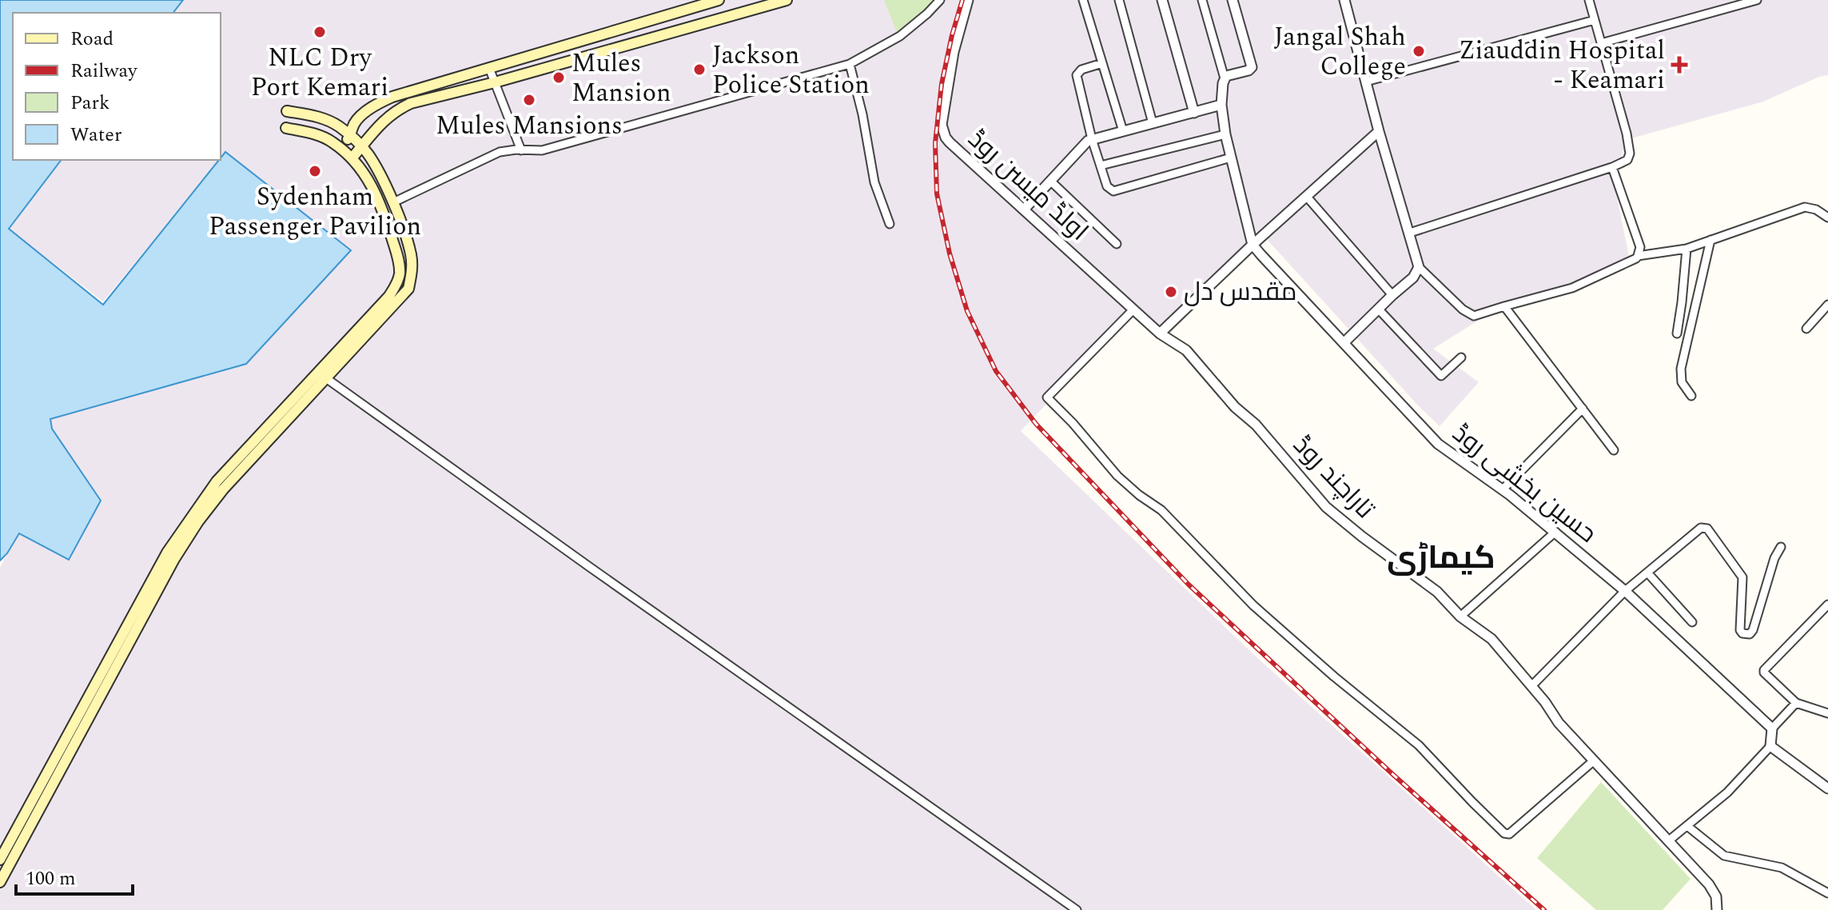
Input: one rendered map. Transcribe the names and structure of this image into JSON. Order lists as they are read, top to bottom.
{
  "streets": {
    "street": ["اولڈ میسن روڈ", "تاراچند روڈ", "حسین بخشی روڈ"]
  },
  "crossings": [
    ["اولڈ میسن روڈ", "تاراچند روڈ"]
  ],
  "districts": ["کیماڑی"],
  "places": {
    "other": [
      "NLC Dry Port Kemari",
      "Jangal Shah College",
      "Jackson Police Station",
      "Mules Mansion",
      "Mules Mansions",
      "Sydenham Passenger Pavilion",
      "مقدس دل"
    ],
    "health": ["Ziauddin Hospital - Keamari"]
  },
  "legend": [
    "Road",
    "Railway",
    "Park",
    "Water"
  ],
  "scale_bar": "100 m"
}
